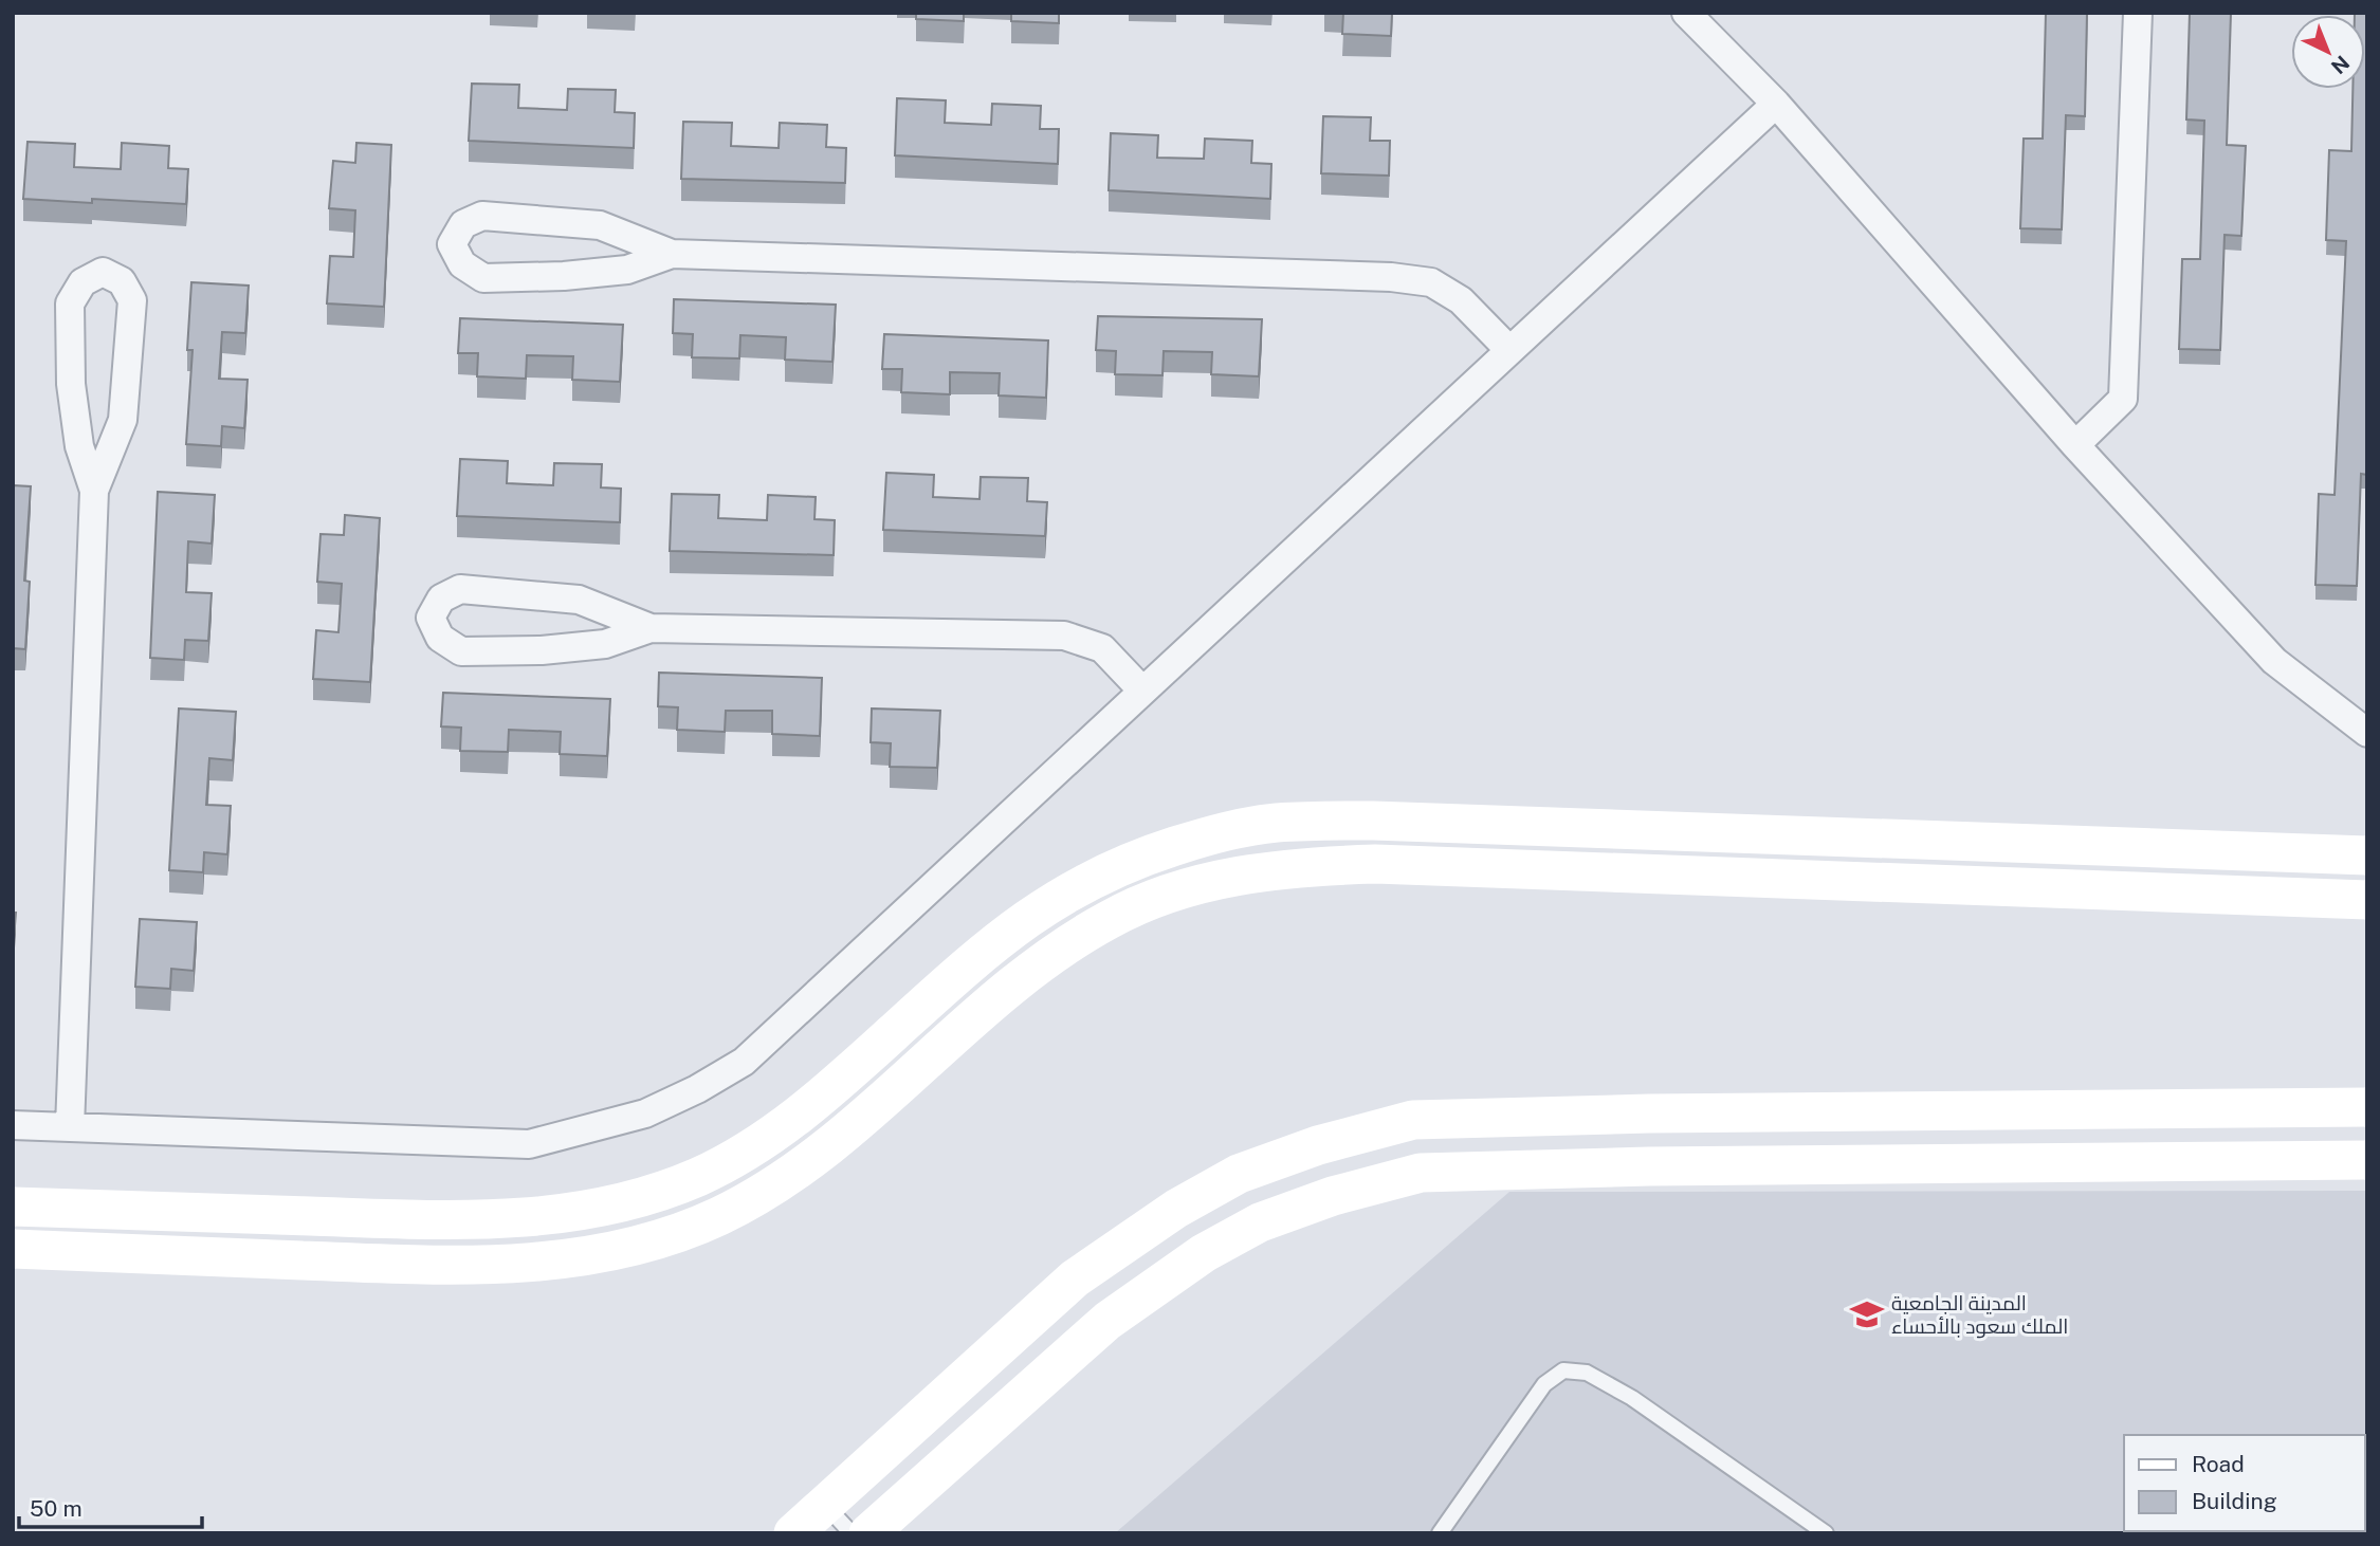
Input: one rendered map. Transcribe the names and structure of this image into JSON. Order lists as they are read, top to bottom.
{
  "places": {
    "school or university": ["المدينة الجامعية الملك سعود بالأحساء"]
  },
  "legend": ["Road", "Building"],
  "scale_bar": "50 m",
  "north": "bottom right"
}
